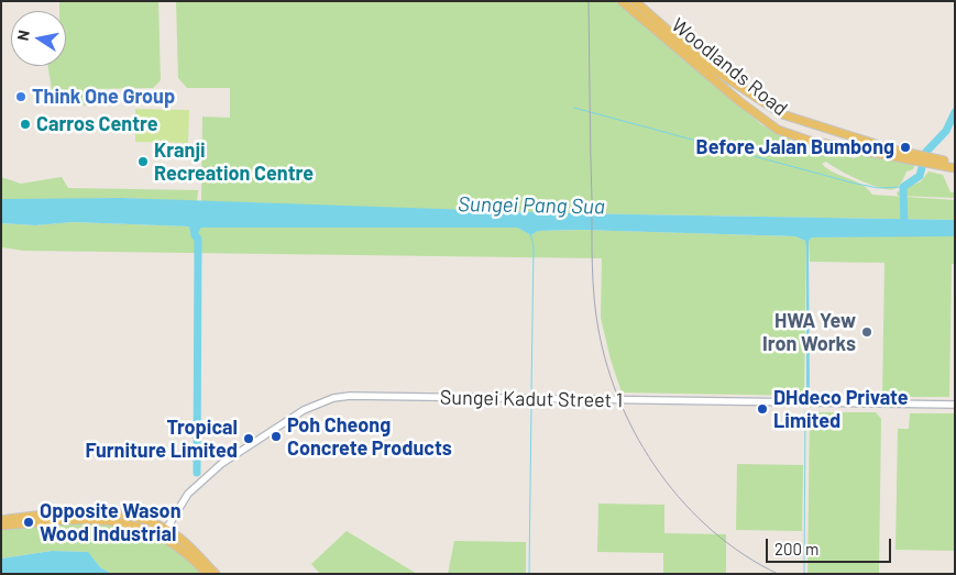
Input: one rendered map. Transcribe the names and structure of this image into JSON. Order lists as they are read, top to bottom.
{
  "streets": {
    "main road": ["Woodlands Road"],
    "street": ["Sungei Kadut Street 1"]
  },
  "water": ["Sungei Pang Sua"],
  "places": [
    "Think One Group",
    "Carros Centre",
    "Before Jalan Bumbong",
    "Kranji Recreation Centre",
    "HWA Yew Iron Works",
    "DHdeco Private Limited",
    "Poh Cheong Concrete Products",
    "Tropical Furniture Limited",
    "Opposite Wason Wood Industrial"
  ],
  "scale_bar": "200 m",
  "north": "left"
}
